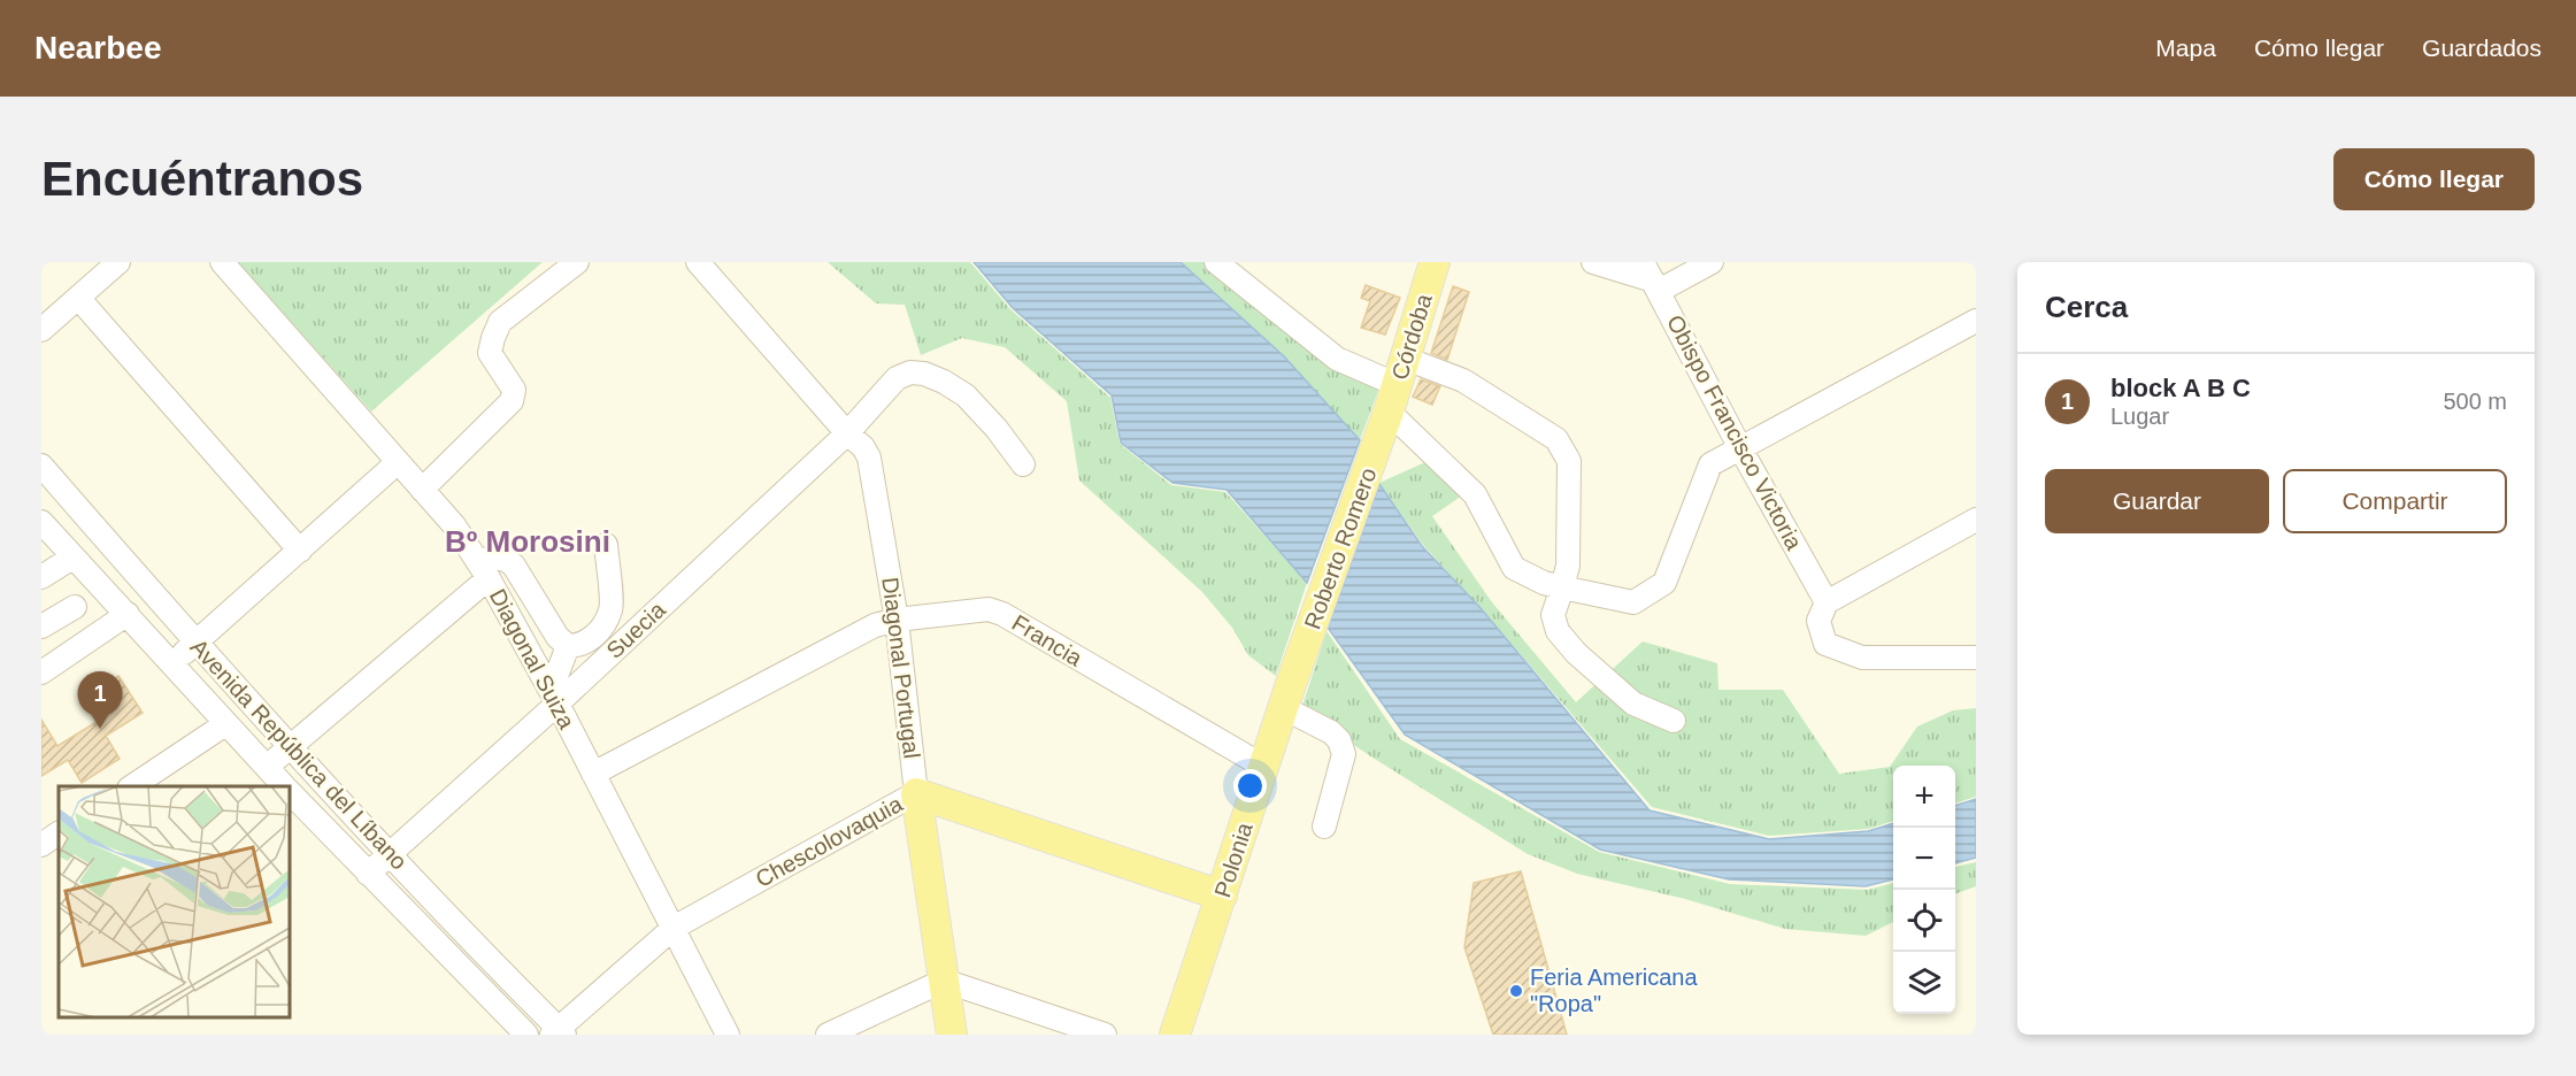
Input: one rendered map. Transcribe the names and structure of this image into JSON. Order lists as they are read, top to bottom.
{
  "streets": {
    "main road": [
      "Córdoba",
      "Roberto Romero",
      "Diagonal Portugal",
      "Chescolovaquia",
      "Polonia"
    ],
    "street": [
      "Obispo Francisco Victoria",
      "Suecia",
      "Francia",
      "Diagonal Suiza",
      "Avenida República del Líbano"
    ]
  },
  "crossings": [
    ["Córdoba", "Roberto Romero"],
    ["Roberto Romero", "Polonia"],
    ["Suecia", "Diagonal Suiza"],
    ["Suecia", "Diagonal Portugal"],
    ["Suecia", "Avenida República del Líbano"],
    ["Francia", "Diagonal Suiza"],
    ["Francia", "Diagonal Portugal"],
    ["Francia", "Polonia"],
    ["Diagonal Suiza", "Chescolovaquia"],
    ["Diagonal Portugal", "Chescolovaquia"],
    ["Avenida República del Líbano", "Chescolovaquia"],
    ["Chescolovaquia", "Polonia"]
  ],
  "districts": ["Bº Morosini"],
  "places": ["Feria Americana \"Ropa\""],
  "page": {
    "header": "Nearbee",
    "nav": ["Mapa", "Cómo llegar", "Guardados"],
    "buttons": [
      "Cómo llegar",
      ["Guardar", "Compartir"]
    ],
    "title": "Encuéntranos",
    "heading": "Cerca",
    "list": [
      {
        "mark": "1",
        "name": "block A B C",
        "note": "Lugar",
        "value": "500 m"
      }
    ],
    "pins": "1",
    "map_buttons": ["+", "−"]
  }
}
